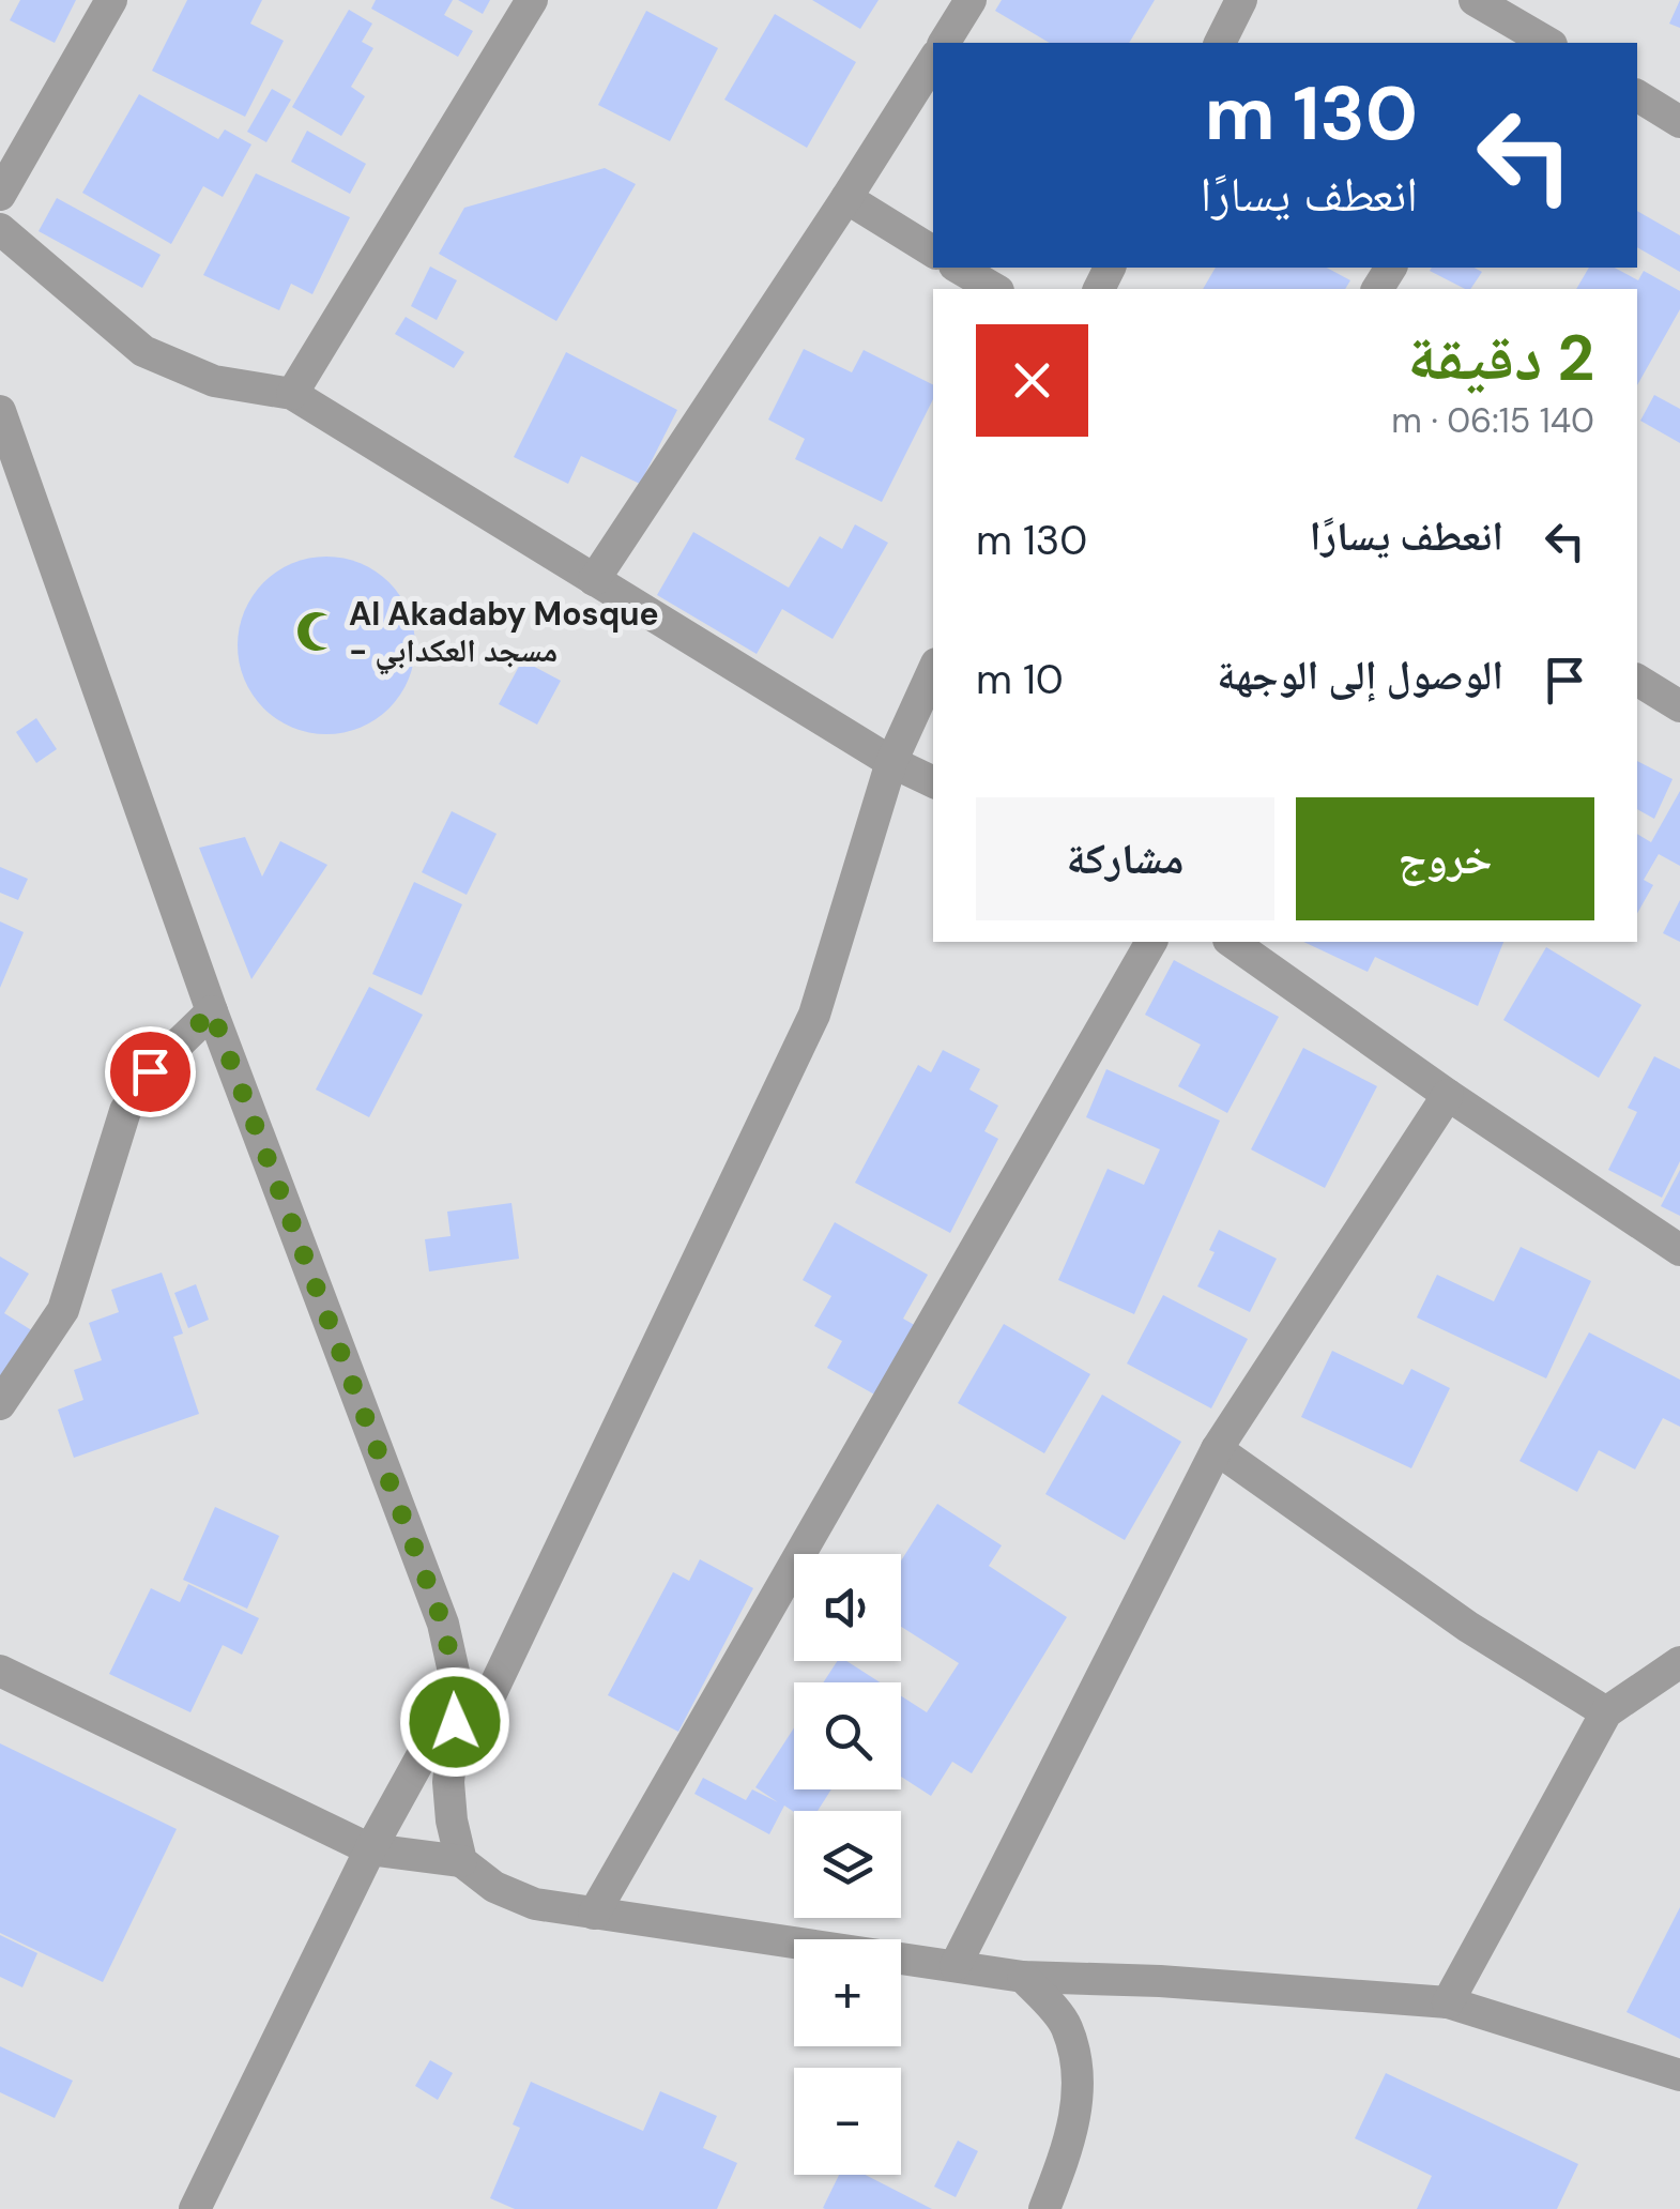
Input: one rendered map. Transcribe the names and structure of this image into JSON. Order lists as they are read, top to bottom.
{
  "places": {
    "mosque": ["Al Akadaby Mosque - مسجد العكدابي"]
  },
  "page": {
    "turn": ["130 m", "انعطف يسارًا"],
    "heading": ["2 دقيقة", "140 m · 06:15"],
    "list": [
      {
        "name": "انعطف يسارًا",
        "value": "130 m"
      },
      {
        "name": "الوصول إلى الوجهة",
        "value": "10 m"
      }
    ],
    "buttons": ["خروج", "مشاركة"],
    "map_buttons": ["+", "−"]
  }
}
